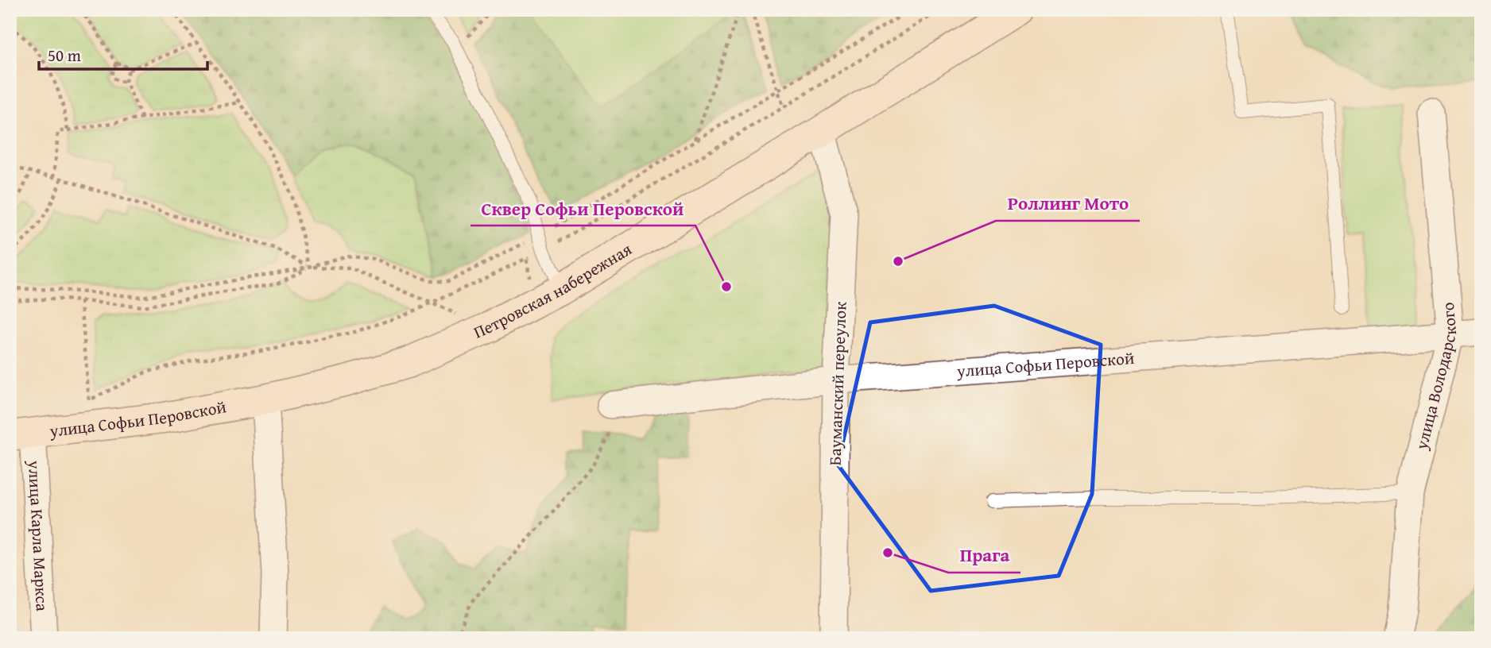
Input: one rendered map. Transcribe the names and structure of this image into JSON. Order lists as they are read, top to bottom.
{
  "streets": {
    "main road": ["Петровская набережная", "улица Софьи Перовской"],
    "street": ["улица Володарского", "Бауманский переулок", "улица Карла Маркса"]
  },
  "crossings": [
    ["Петровская набережная", "улица Софьи Перовской"],
    ["Петровская набережная", "Бауманский переулок"],
    ["улица Софьи Перовской", "улица Володарского"],
    ["улица Софьи Перовской", "Бауманский переулок"],
    ["улица Софьи Перовской", "улица Карла Маркса"]
  ],
  "places": ["Роллинг Мото", "Сквер Софьи Перовской", "Прага"],
  "scale_bar": "50 m"
}
